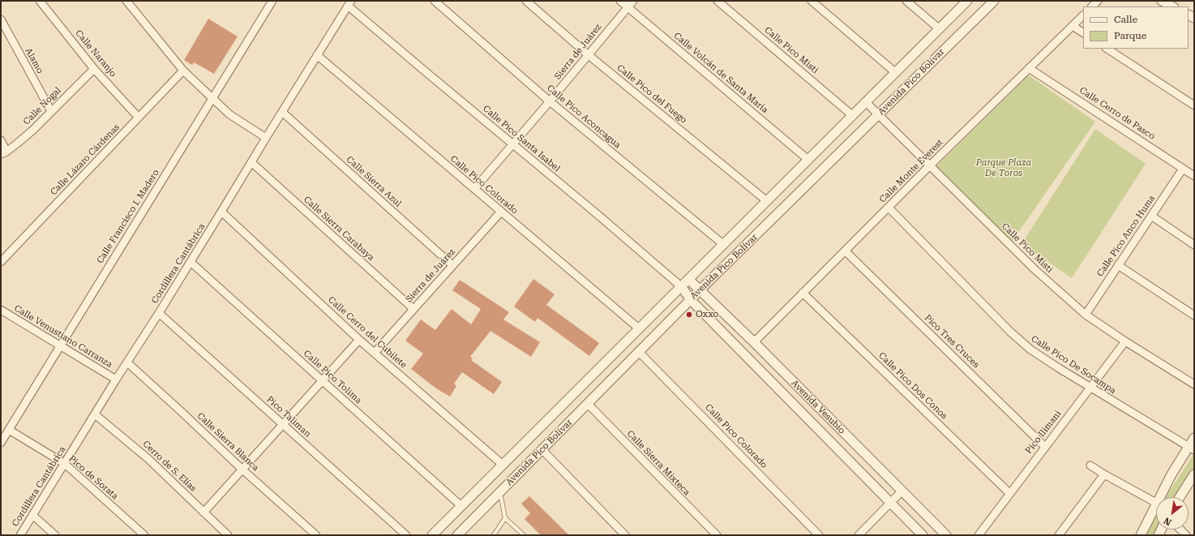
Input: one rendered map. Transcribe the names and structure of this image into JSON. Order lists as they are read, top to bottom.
{
  "streets": {
    "street": [
      "Calle Pico Misti",
      "Sierra de Juárez",
      "Calle Naranjo",
      "Alamo",
      "Calle Volcán de Santa María",
      "Avenida Pico Bolívar",
      "Calle Pico del Fuego",
      "Calle Nogal",
      "Calle Cerro de Pasco",
      "Calle Pico Aconcagua",
      "Calle Pico Santa Isabel",
      "Calle Lázaro Cárdenas",
      "Calle Monte Everest",
      "Calle Sierra Azul",
      "Calle Pico Colorado",
      "Calle Francisco I. Madero",
      "Calle Sierra Carabaya",
      "Calle Pico Anco Huma",
      "Cordillera Cantábrica",
      "Calle Cerro del Cubilete",
      "Calle Venustiano Carranza",
      "Pico Tres Cruces",
      "Calle Pico De Socampa",
      "Calle Pico Tolima",
      "Calle Pico Dos Conos",
      "Avenida Vesubio",
      "Pico Taliman",
      "Pico Ilimani",
      "Calle Sierra Blanca",
      "Calle Sierra Mixteca",
      "Cerro de S. Elías",
      "Pico de Sorata"
    ]
  },
  "crossings": [
    ["Calle Pico Misti", "Avenida Pico Bolívar"],
    ["Calle Pico Misti", "Calle Monte Everest"],
    ["Calle Pico Misti", "Calle Pico Anco Huma"],
    ["Calle Pico Misti", "Pico Ilimani"],
    ["Sierra de Juárez", "Calle Volcán de Santa María"],
    ["Sierra de Juárez", "Calle Pico del Fuego"],
    ["Sierra de Juárez", "Calle Pico Aconcagua"],
    ["Sierra de Juárez", "Calle Pico Santa Isabel"],
    ["Sierra de Juárez", "Calle Sierra Azul"],
    ["Sierra de Juárez", "Calle Pico Colorado"],
    ["Sierra de Juárez", "Calle Sierra Carabaya"],
    ["Sierra de Juárez", "Calle Cerro del Cubilete"],
    ["Calle Naranjo", "Calle Nogal"],
    ["Calle Naranjo", "Calle Lázaro Cárdenas"],
    ["Alamo", "Calle Nogal"],
    ["Calle Volcán de Santa María", "Avenida Pico Bolívar"],
    ["Avenida Pico Bolívar", "Calle Pico del Fuego"],
    ["Avenida Pico Bolívar", "Calle Pico Aconcagua"],
    ["Avenida Pico Bolívar", "Calle Pico Santa Isabel"],
    ["Avenida Pico Bolívar", "Calle Pico Colorado"],
    ["Avenida Pico Bolívar", "Calle Cerro del Cubilete"],
    ["Avenida Pico Bolívar", "Calle Pico Tolima"],
    ["Avenida Pico Bolívar", "Avenida Vesubio"],
    ["Avenida Pico Bolívar", "Calle Sierra Mixteca"],
    ["Calle Cerro de Pasco", "Calle Monte Everest"],
    ["Calle Cerro de Pasco", "Calle Pico Anco Huma"],
    ["Calle Pico Santa Isabel", "Cordillera Cantábrica"],
    ["Calle Pico Santa Isabel", "Avenida Vesubio"],
    ["Calle Monte Everest", "Pico Tres Cruces"],
    ["Calle Monte Everest", "Calle Pico De Socampa"],
    ["Calle Monte Everest", "Calle Pico Dos Conos"],
    ["Calle Monte Everest", "Avenida Vesubio"],
    ["Calle Sierra Azul", "Cordillera Cantábrica"],
    ["Calle Pico Colorado", "Cordillera Cantábrica"],
    ["Calle Francisco I. Madero", "Calle Venustiano Carranza"],
    ["Calle Francisco I. Madero", "Pico de Sorata"],
    ["Calle Sierra Carabaya", "Cordillera Cantábrica"],
    ["Cordillera Cantábrica", "Calle Cerro del Cubilete"],
    ["Cordillera Cantábrica", "Calle Venustiano Carranza"],
    ["Cordillera Cantábrica", "Calle Pico Tolima"],
    ["Cordillera Cantábrica", "Pico Taliman"],
    ["Cordillera Cantábrica", "Calle Sierra Blanca"],
    ["Cordillera Cantábrica", "Cerro de S. Elías"],
    ["Cordillera Cantábrica", "Pico de Sorata"],
    ["Pico Tres Cruces", "Pico Ilimani"],
    ["Calle Pico De Socampa", "Pico Ilimani"],
    ["Calle Pico Dos Conos", "Pico Ilimani"]
  ],
  "parks": ["Parque Plaza De Toros"],
  "places": ["Oxxo"],
  "legend": ["Calle", "Parque"],
  "north": "bottom left"
}
